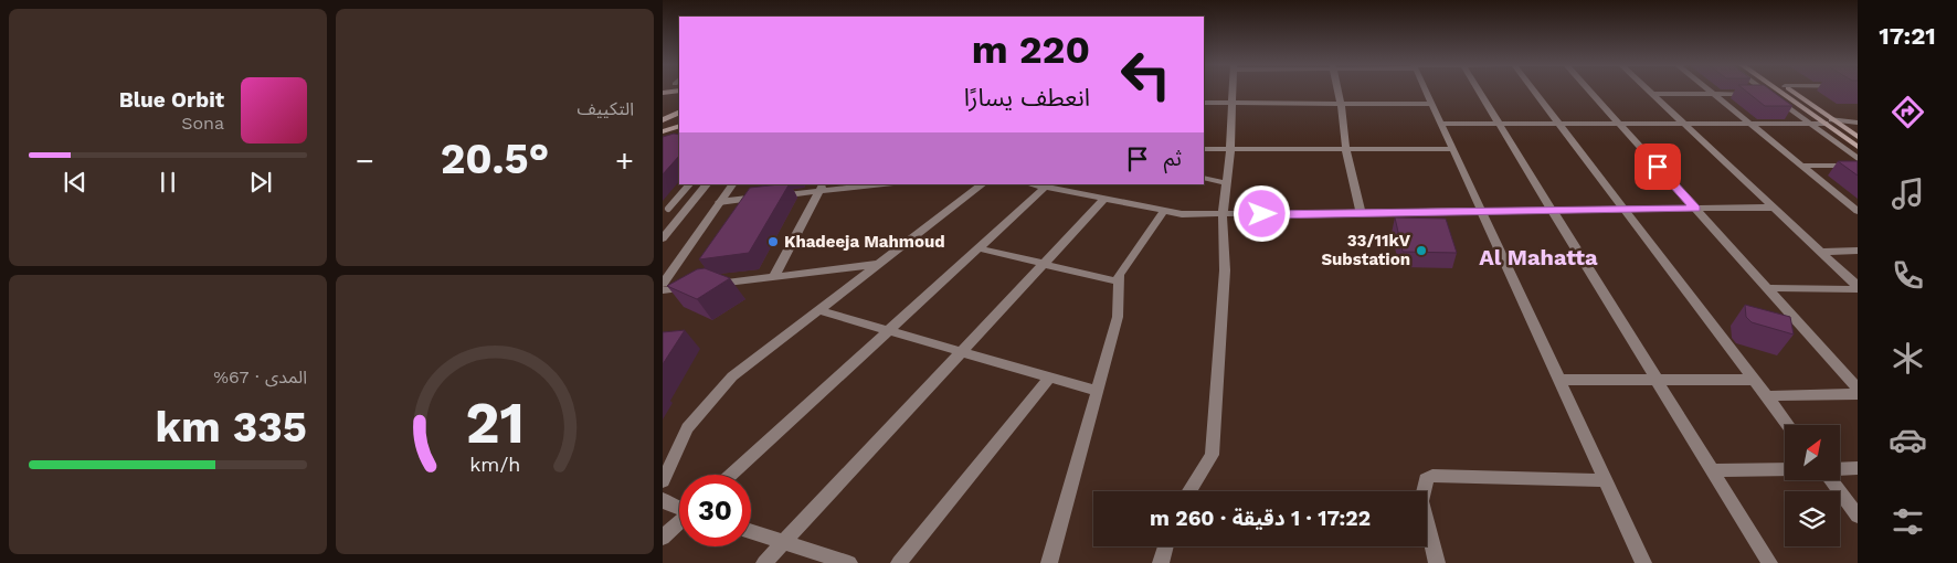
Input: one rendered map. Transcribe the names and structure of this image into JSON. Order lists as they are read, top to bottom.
{
  "districts": ["Al Mahatta"],
  "places": ["Khadeeja Mahmoud", "33/11kV Substation"],
  "north": "top right",
  "page": {
    "tabs": "17:21",
    "tile": [
      "التكييف",
      ["المدى · 67%", "335 km"]
    ],
    "turn": ["220 m", "انعطف يسارًا"],
    "song": ["Blue Orbit", "Sona"],
    "then": "ثم",
    "heat": ["−", "20.5°", "+"],
    "limit": "30",
    "trip": "17:22 · 1 دقيقة · 260 m",
    "gauge": ["21", "km/h"]
  }
}
